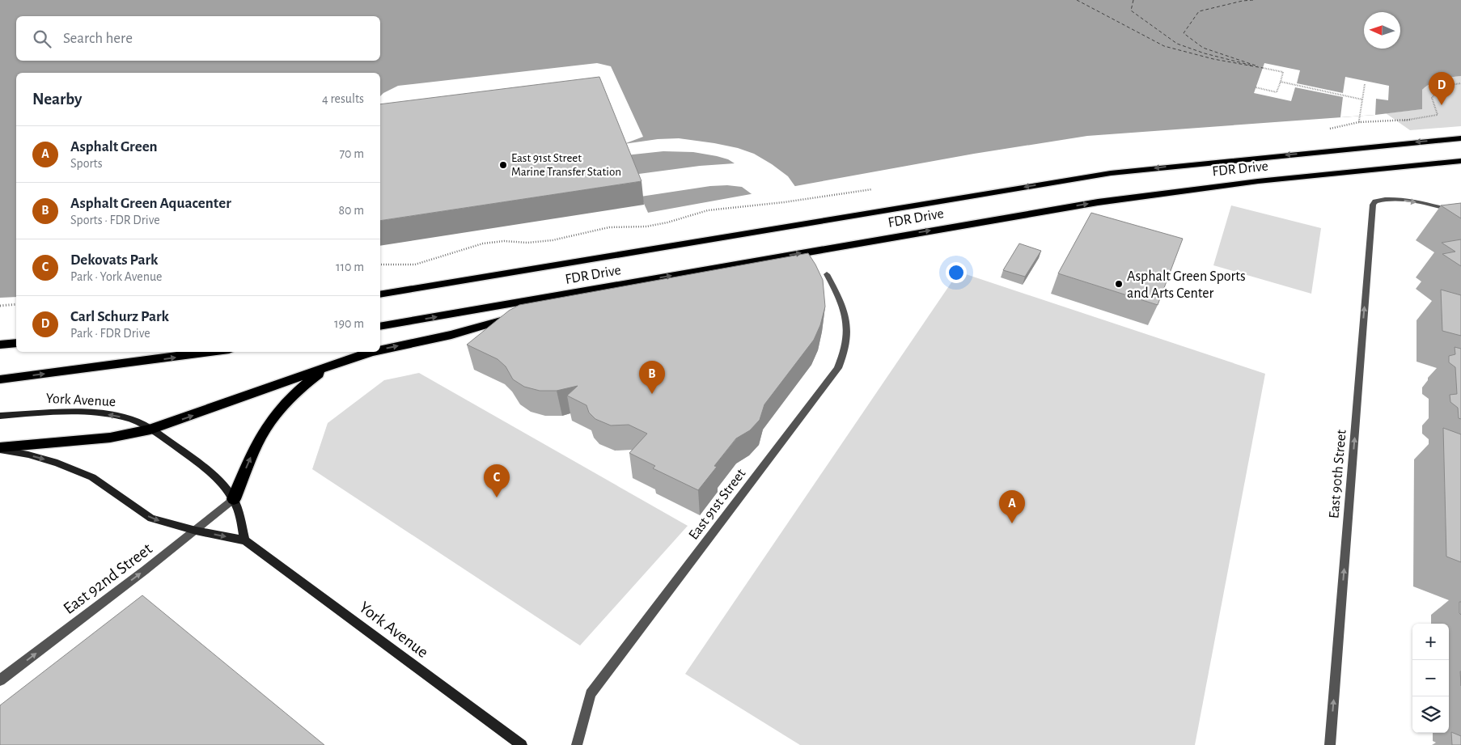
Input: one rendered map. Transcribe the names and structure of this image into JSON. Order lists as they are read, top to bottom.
{
  "streets": {
    "highway": ["FDR Drive"],
    "main road": ["York Avenue"],
    "street": ["East 90th Street", "East 91st Street", "East 92nd Street"]
  },
  "crossings": [
    ["York Avenue", "East 92nd Street"]
  ],
  "one_way": ["East 90th Street", "East 92nd Street"],
  "places": ["East 91st Street Marine Transfer Station", "Asphalt Green Sports and Arts Center"],
  "north": "left",
  "page": {
    "search": "Search here",
    "pins": [
      "D",
      "B",
      "C",
      "A"
    ],
    "heading": ["Nearby", "4 results"],
    "list": [
      {
        "mark": "A",
        "name": "Asphalt Green",
        "note": "Sports",
        "value": "70 m"
      },
      {
        "mark": "B",
        "name": "Asphalt Green Aquacenter",
        "note": "Sports · FDR Drive",
        "value": "80 m"
      },
      {
        "mark": "C",
        "name": "Dekovats Park",
        "note": "Park · York Avenue",
        "value": "110 m"
      },
      {
        "mark": "D",
        "name": "Carl Schurz Park",
        "note": "Park · FDR Drive",
        "value": "190 m"
      }
    ],
    "map_buttons": ["+", "−"]
  }
}
